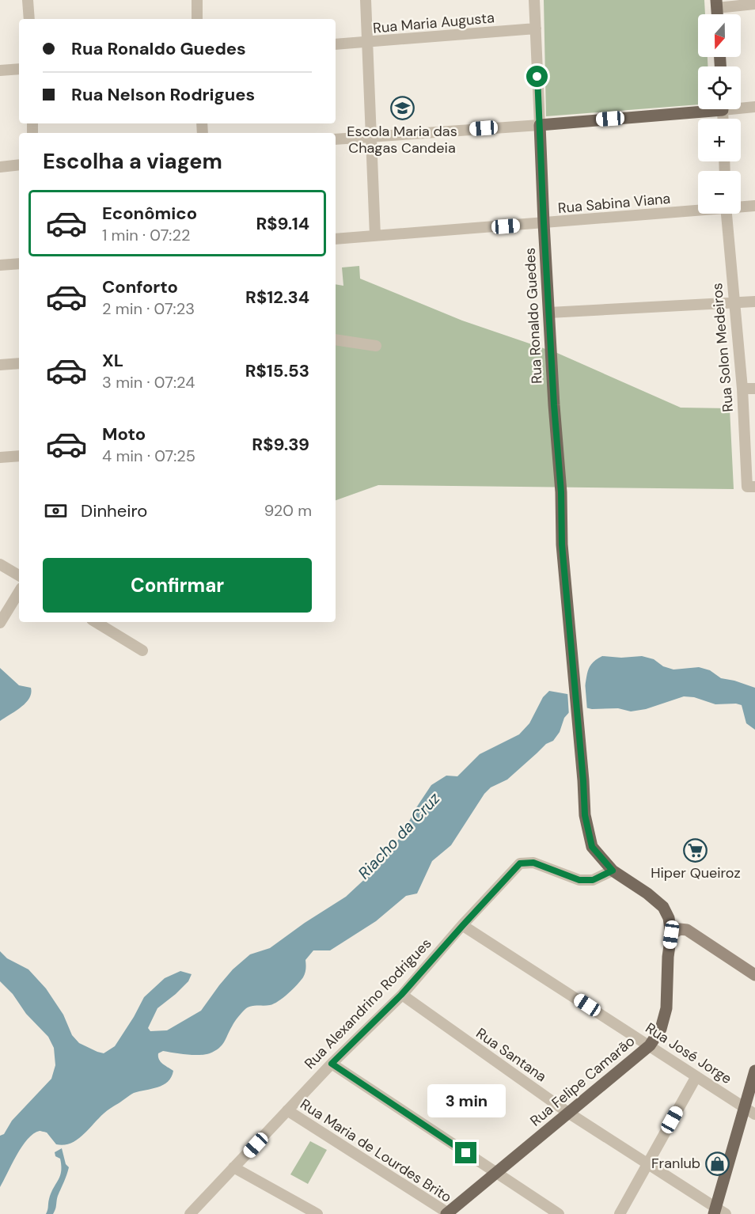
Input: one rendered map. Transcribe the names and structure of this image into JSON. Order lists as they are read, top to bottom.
{
  "streets": {
    "main road": ["Rua Ronaldo Guedes", "Rua Felipe Camarão"],
    "street": [
      "Rua Maria Augusta",
      "Rua Sabina Viana",
      "Rua Solon Medeiros",
      "Rua Alexandrino Rodrigues",
      "Rua José Jorge",
      "Rua Santana",
      "Rua Maria de Lourdes Brito"
    ]
  },
  "crossings": [
    ["Rua Maria Augusta", "Rua Ronaldo Guedes"],
    ["Rua Sabina Viana", "Rua Ronaldo Guedes"],
    ["Rua Ronaldo Guedes", "Rua Alexandrino Rodrigues"],
    ["Rua Alexandrino Rodrigues", "Rua José Jorge"],
    ["Rua Alexandrino Rodrigues", "Rua Santana"],
    ["Rua Alexandrino Rodrigues", "Rua Maria de Lourdes Brito"],
    ["Rua José Jorge", "Rua Felipe Camarão"],
    ["Rua Santana", "Rua Felipe Camarão"],
    ["Rua Felipe Camarão", "Rua Maria de Lourdes Brito"]
  ],
  "water": ["Riacho da Cruz"],
  "places": {
    "school or university": ["Escola Maria das Chagas Candeia"],
    "supermarket": ["Hiper Queiroz"],
    "shop": ["Franlub"]
  },
  "north": "bottom",
  "page": {
    "map_buttons": ["+", "−"],
    "banner": ["Rua Ronaldo Guedes", "Rua Nelson Rodrigues"],
    "heading": "Escolha a viagem",
    "list": [
      {
        "name": "Econômico",
        "note": "1 min · 07:22",
        "value": "R$9.14"
      },
      {
        "name": "Conforto",
        "note": "2 min · 07:23",
        "value": "R$12.34"
      },
      {
        "name": "XL",
        "note": "3 min · 07:24",
        "value": "R$15.53"
      },
      {
        "name": "Moto",
        "note": "4 min · 07:25",
        "value": "R$9.39"
      }
    ],
    "pay": ["Dinheiro", "920 m"],
    "buttons": "Confirmar",
    "bubble": "3 min"
  }
}
